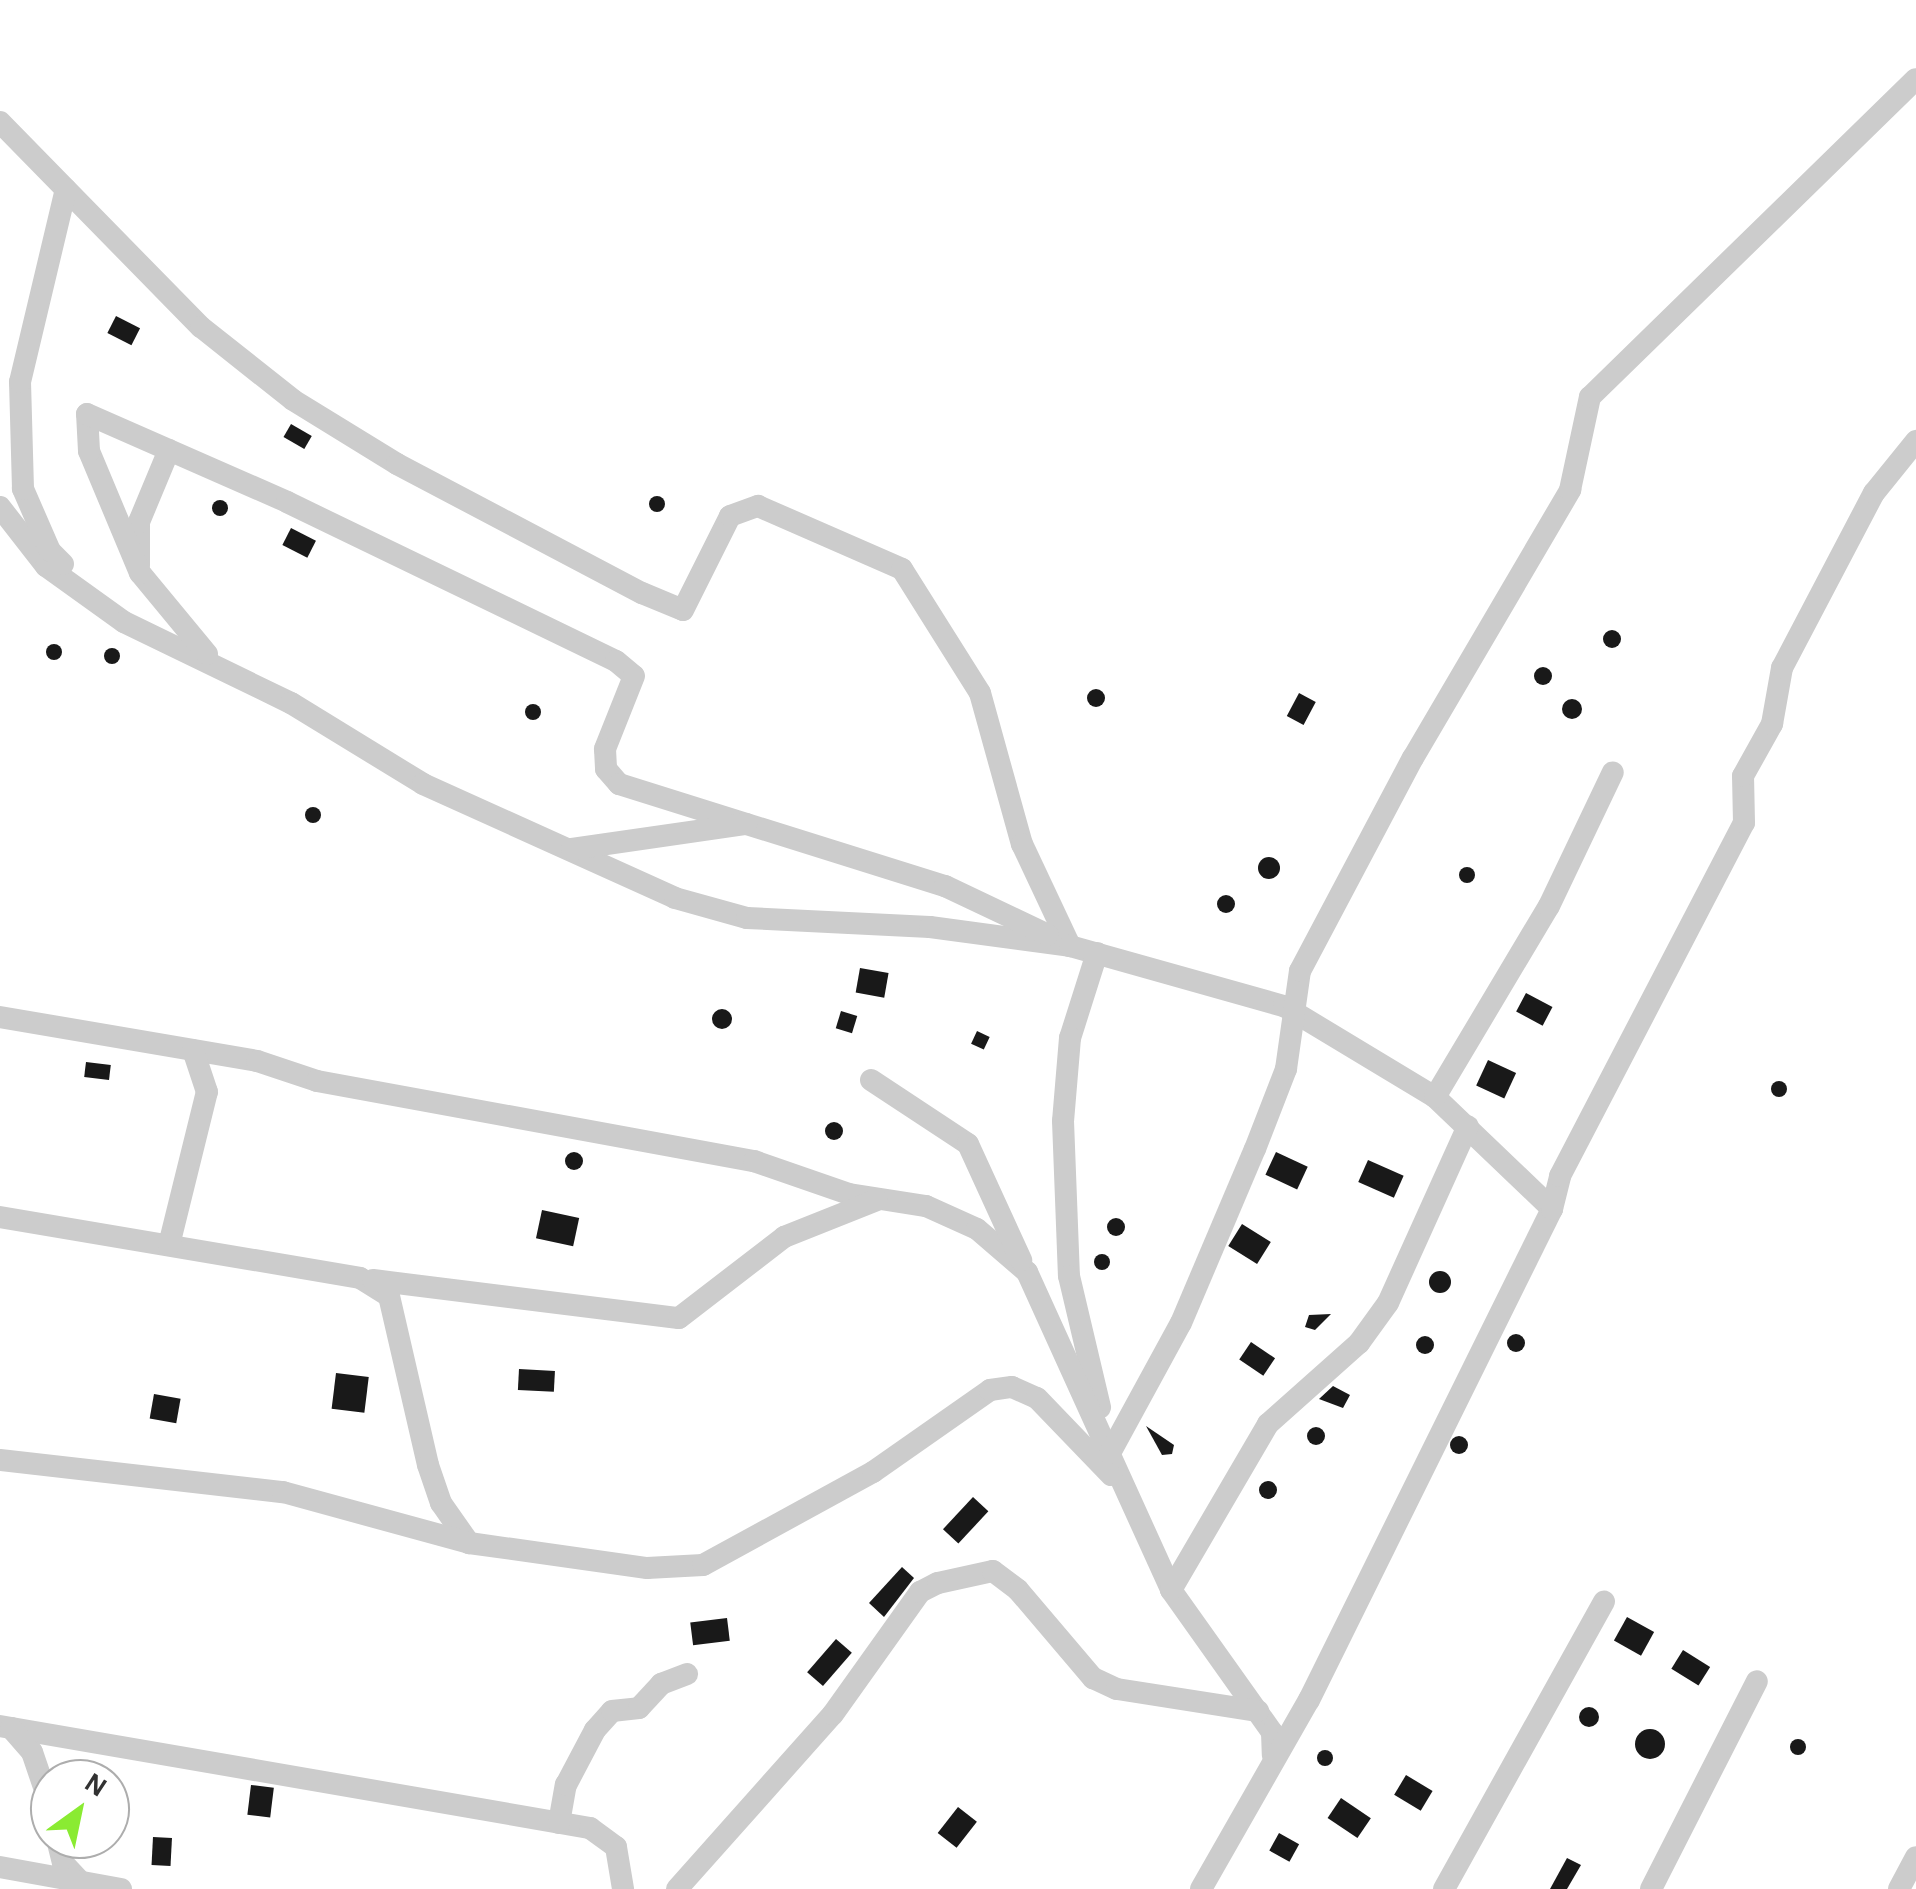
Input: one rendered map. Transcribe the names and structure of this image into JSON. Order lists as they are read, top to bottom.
{
  "north": "top right"
}
